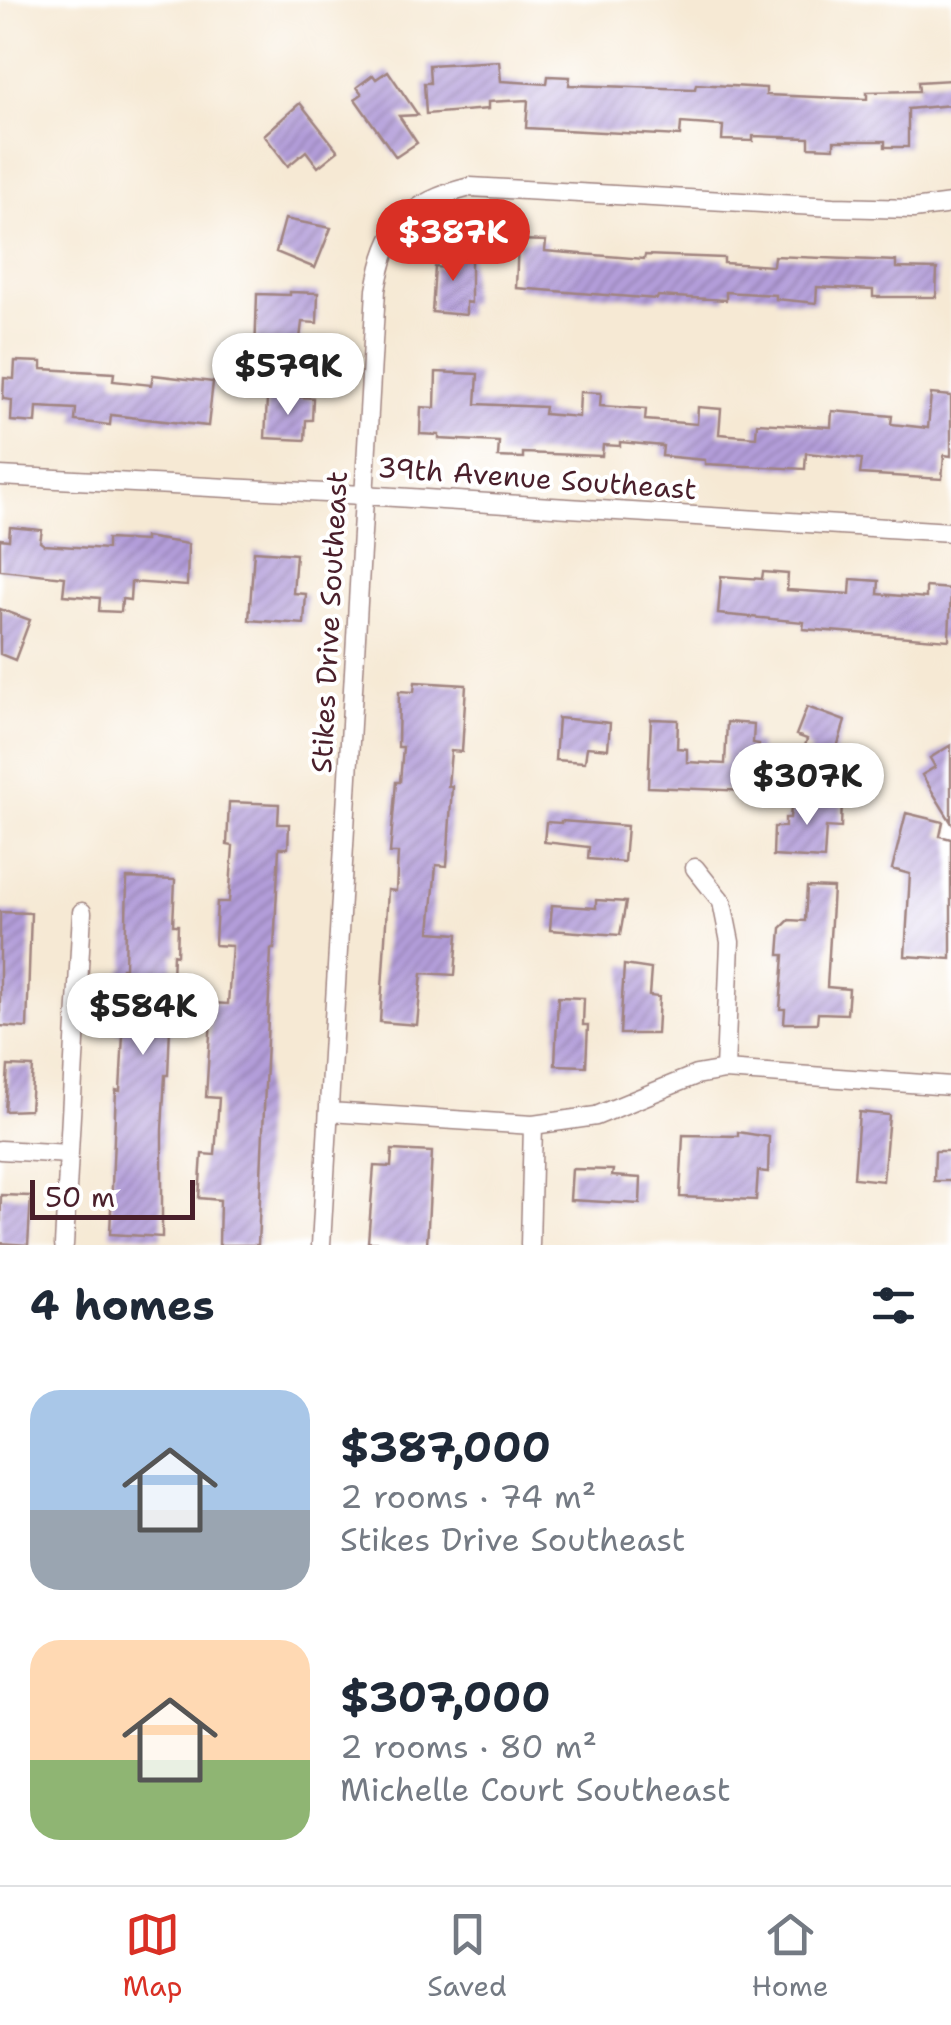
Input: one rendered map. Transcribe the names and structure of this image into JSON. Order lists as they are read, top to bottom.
{
  "streets": {
    "street": ["39th Avenue Southeast", "Stikes Drive Southeast"]
  },
  "crossings": [
    ["39th Avenue Southeast", "Stikes Drive Southeast"]
  ],
  "scale_bar": "50 m",
  "page": {
    "price": [
      "$387K",
      "$579K",
      "$307K",
      "$584K"
    ],
    "scale": "50 m",
    "heading": "4 homes",
    "list": [
      {
        "name": "$387,000",
        "note": "2 rooms · 74 m² · Stikes Drive Southeast"
      },
      {
        "name": "$307,000",
        "note": "2 rooms · 80 m² · Michelle Court Southeast"
      }
    ],
    "tabs": ["Map", "Saved", "Home"]
  }
}
